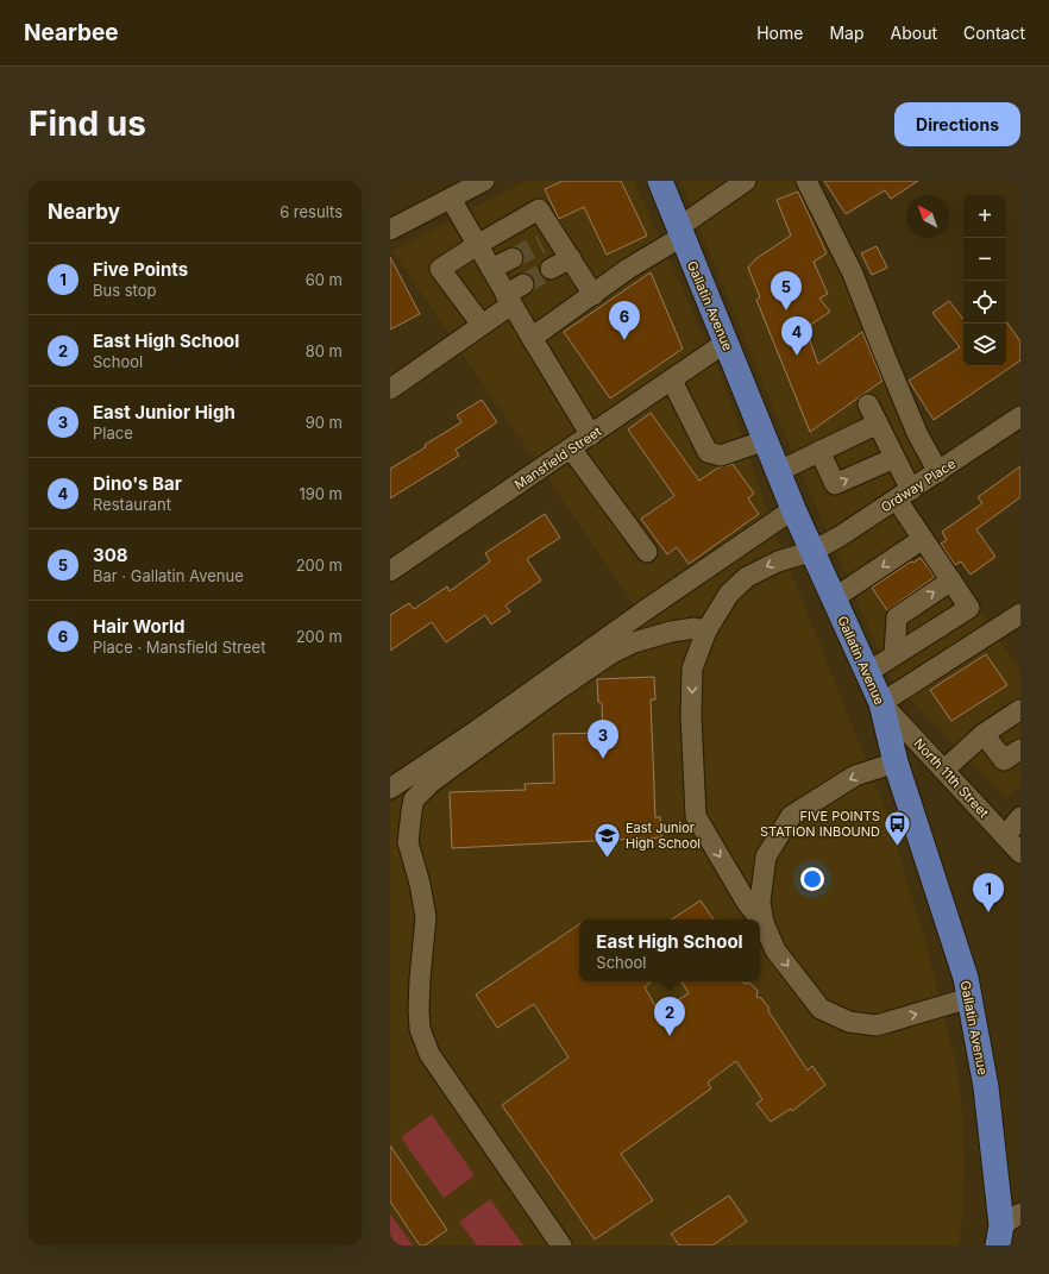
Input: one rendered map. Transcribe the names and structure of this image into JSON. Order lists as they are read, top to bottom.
{
  "streets": {
    "main road": ["Gallatin Avenue"],
    "street": ["Mansfield Street", "Ordway Place", "North 11th Street"]
  },
  "crossings": [
    ["Gallatin Avenue", "Mansfield Street"],
    ["Gallatin Avenue", "Ordway Place"],
    ["Gallatin Avenue", "North 11th Street"]
  ],
  "one_way": ["Ordway Place"],
  "places": {
    "bus stop": ["FIVE POINTS STATION INBOUND"],
    "school or university": ["East Junior High School"]
  },
  "north": "top left",
  "page": {
    "header": "Nearbee",
    "nav": [
      "Home",
      "Map",
      "About",
      "Contact"
    ],
    "buttons": "Directions",
    "title": "Find us",
    "heading": ["Nearby", "6 results"],
    "map_buttons": ["+", "−"],
    "list": [
      {
        "mark": "1",
        "name": "Five Points",
        "note": "Bus stop",
        "value": "60 m"
      },
      {
        "mark": "2",
        "name": "East High School",
        "note": "School",
        "value": "80 m"
      },
      {
        "mark": "3",
        "name": "East Junior High",
        "note": "Place",
        "value": "90 m"
      },
      {
        "mark": "4",
        "name": "Dino's Bar",
        "note": "Restaurant",
        "value": "190 m"
      },
      {
        "mark": "5",
        "name": "308",
        "note": "Bar · Gallatin Avenue",
        "value": "200 m"
      },
      {
        "mark": "6",
        "name": "Hair World",
        "note": "Place · Mansfield Street",
        "value": "200 m"
      }
    ],
    "pins": [
      "5",
      "6",
      "4",
      "3",
      "1",
      "2"
    ],
    "popup": ["East High School", "School"]
  }
}
